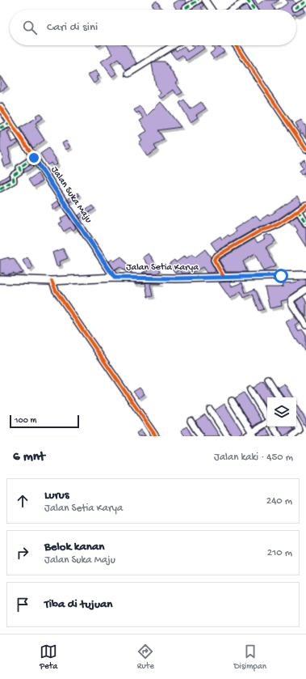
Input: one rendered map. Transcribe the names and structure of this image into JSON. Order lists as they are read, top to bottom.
{
  "streets": {
    "main road": ["Jalan Setia Karya"],
    "street": ["Jalan Suka Maju"]
  },
  "crossings": [
    ["Jalan Suka Maju", "Jalan Setia Karya"]
  ],
  "scale_bar": "100 m",
  "page": {
    "search": "Cari di sini",
    "scale": "100 m",
    "heading": ["6 mnt", "Jalan kaki · 450 m"],
    "list": [
      ["Lurus", "Jalan Setia Karya", "240 m"],
      ["Belok kanan", "Jalan Suka Maju", "210 m"],
      "Tiba di tujuan"
    ],
    "nav": ["Peta", "Rute", "Disimpan"]
  }
}
